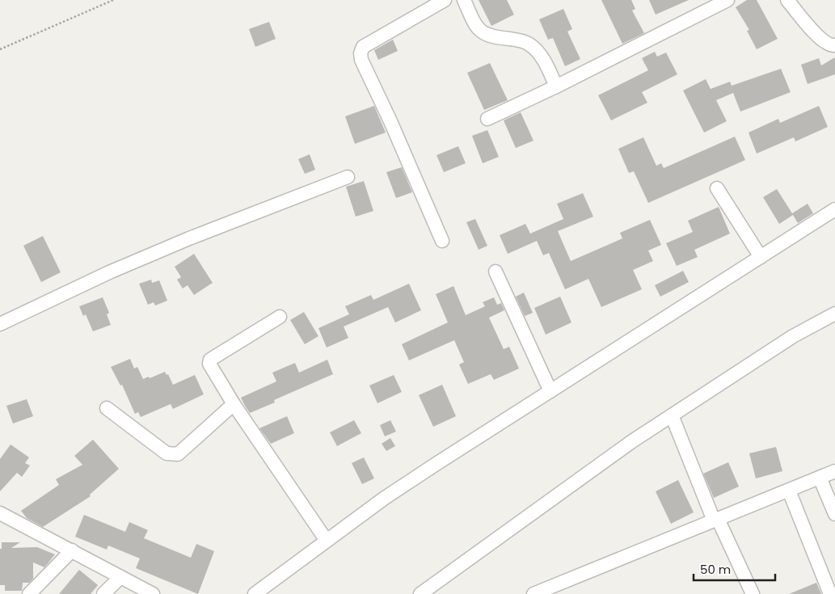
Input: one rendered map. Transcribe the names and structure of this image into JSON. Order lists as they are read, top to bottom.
{
  "scale_bar": "50 m"
}
